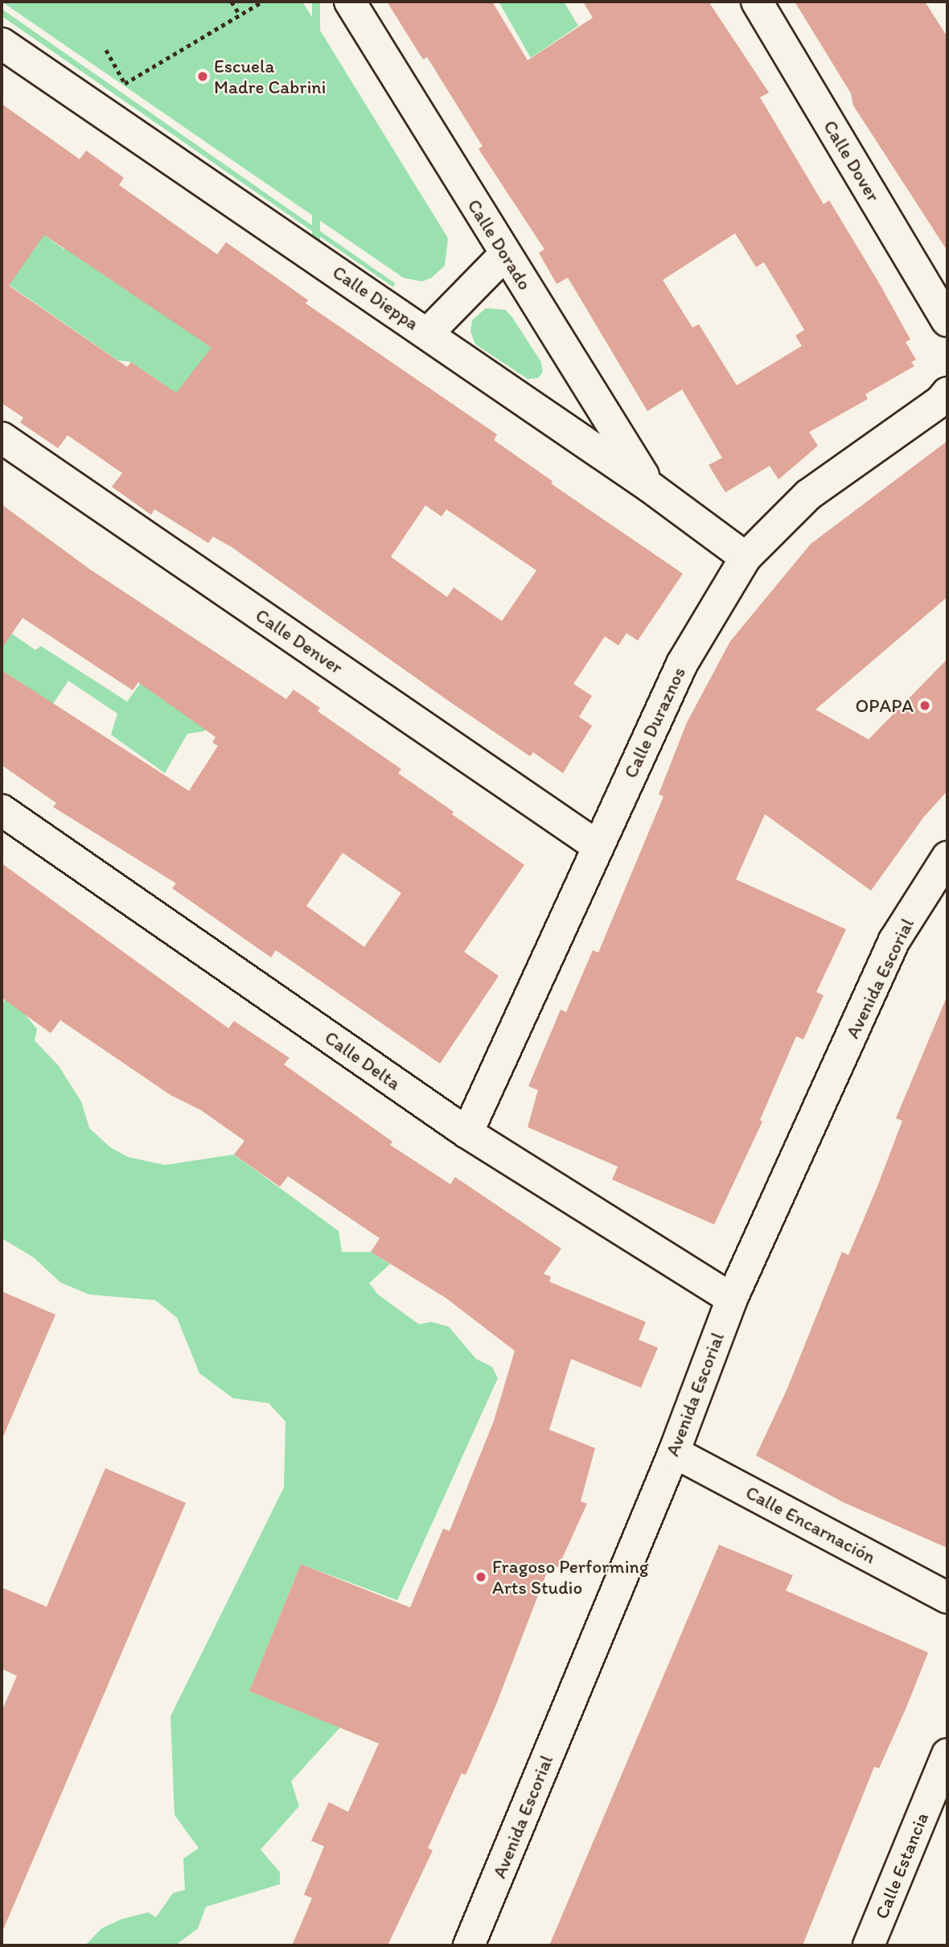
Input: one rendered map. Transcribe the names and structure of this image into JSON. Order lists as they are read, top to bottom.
{
  "streets": {
    "street": [
      "Calle Dover",
      "Calle Dorado",
      "Calle Dieppa",
      "Calle Denver",
      "Calle Duraznos",
      "Avenida Escorial",
      "Calle Delta",
      "Calle Encarnación",
      "Calle Estancia"
    ]
  },
  "crossings": [
    ["Calle Dorado", "Calle Dieppa"],
    ["Calle Dieppa", "Calle Duraznos"],
    ["Calle Denver", "Calle Duraznos"],
    ["Calle Duraznos", "Calle Delta"],
    ["Avenida Escorial", "Calle Delta"],
    ["Avenida Escorial", "Calle Encarnación"]
  ],
  "places": ["Escuela Madre Cabrini", "OPAPA", "Fragoso Performing Arts Studio"]
}
